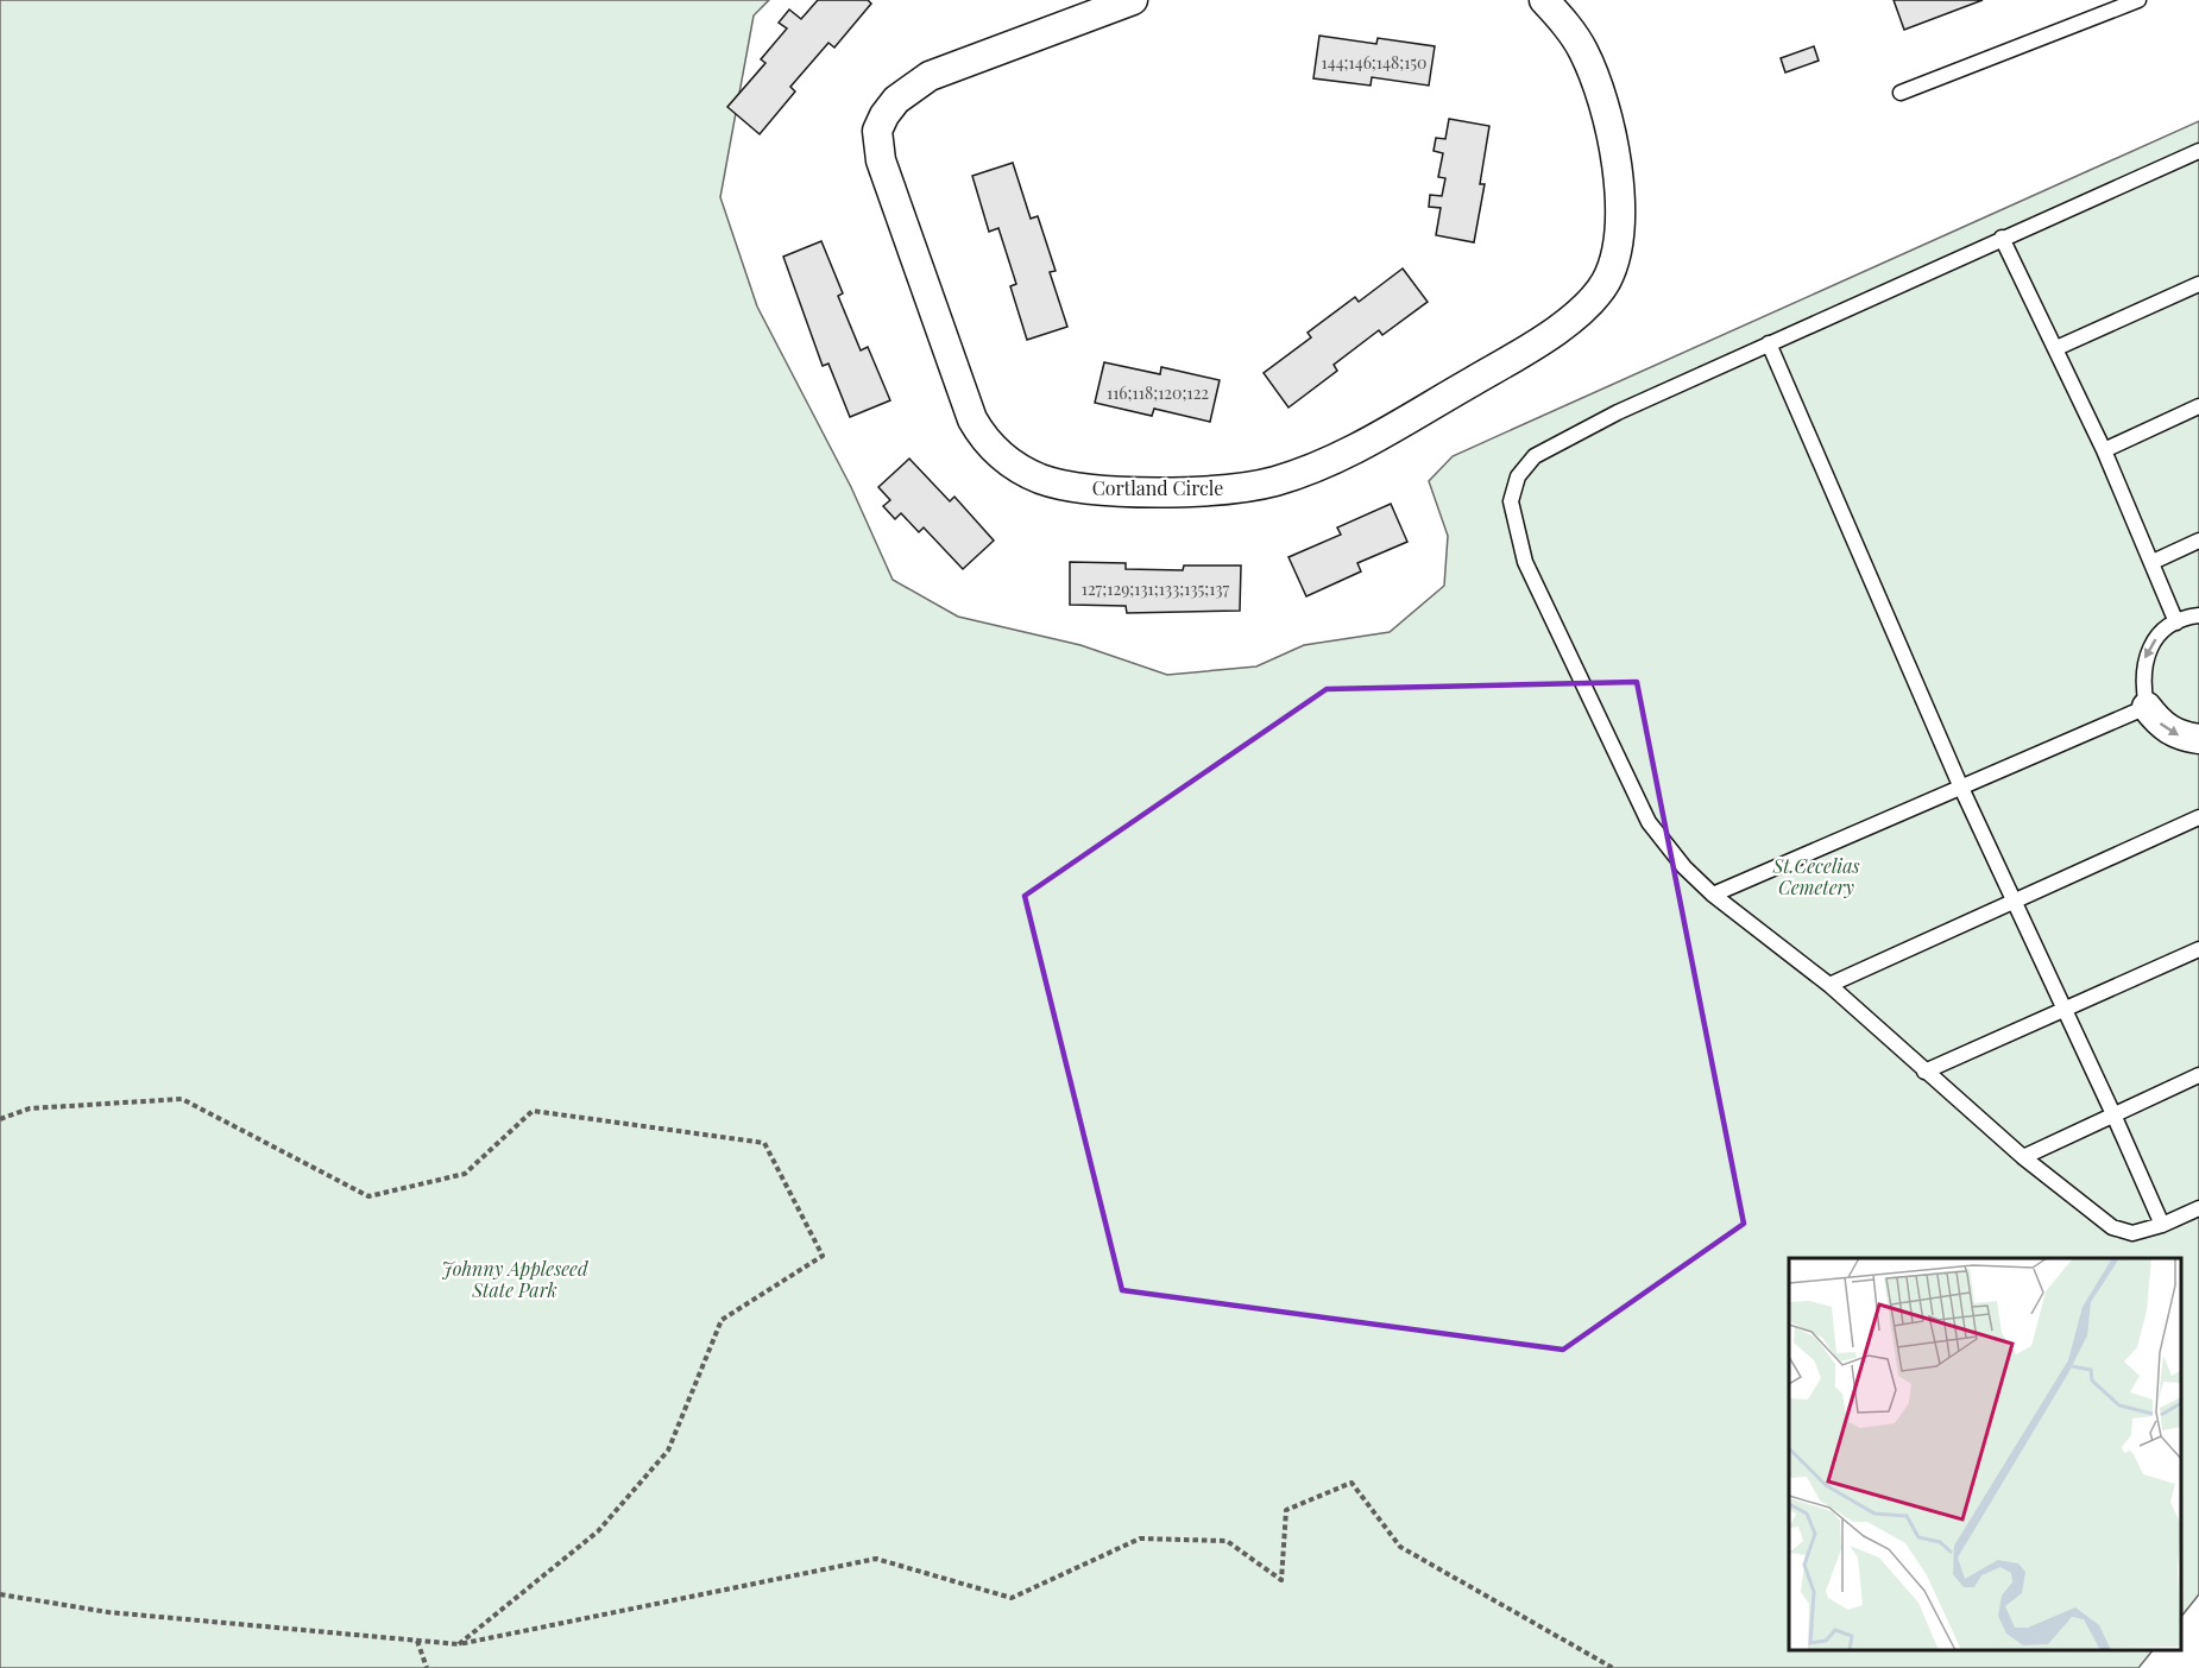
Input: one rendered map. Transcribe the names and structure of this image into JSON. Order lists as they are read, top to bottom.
{
  "streets": {
    "street": ["Cortland Circle"]
  },
  "parks": ["St.Cecelias Cemetery", "Johnny Appleseed State Park"],
  "house_numbers": ["144;146;148;150", "116;118;120;122", "127;129;131;133;135;137"]
}
